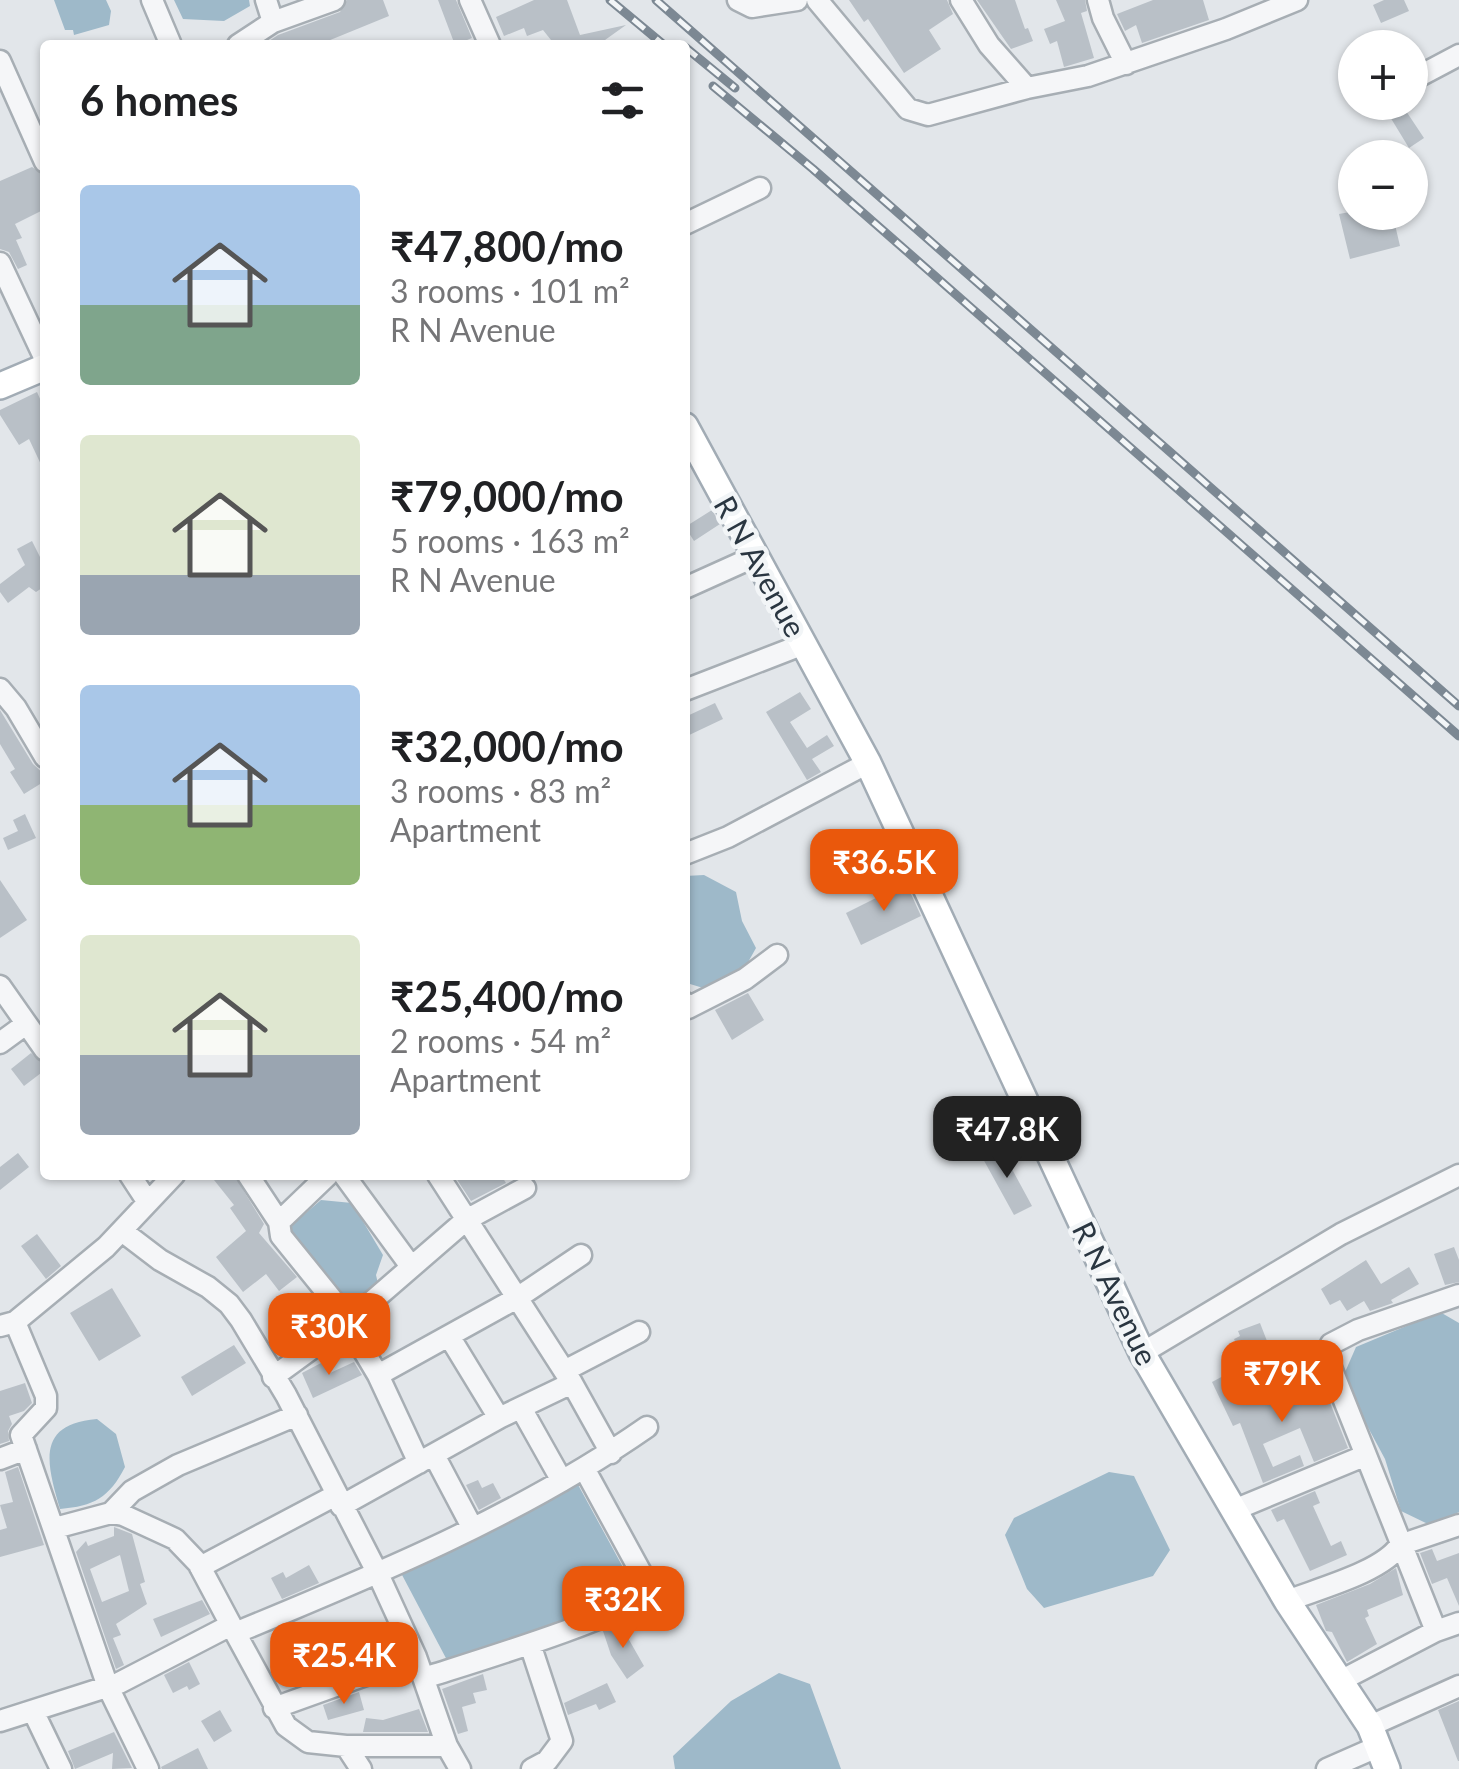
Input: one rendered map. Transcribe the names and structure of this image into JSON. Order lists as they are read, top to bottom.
{
  "streets": {
    "main road": ["R N Avenue"]
  },
  "page": {
    "map_buttons": ["+", "−"],
    "heading": "6 homes",
    "list": [
      {
        "name": "₹47,800/mo",
        "note": "3 rooms · 101 m² · R N Avenue"
      },
      {
        "name": "₹79,000/mo",
        "note": "5 rooms · 163 m² · R N Avenue"
      },
      {
        "name": "₹32,000/mo",
        "note": "3 rooms · 83 m² · Apartment"
      },
      {
        "name": "₹25,400/mo",
        "note": "2 rooms · 54 m² · Apartment"
      }
    ],
    "price": [
      "₹36.5K",
      "₹47.8K",
      "₹30K",
      "₹79K",
      "₹32K",
      "₹25.4K"
    ]
  }
}
